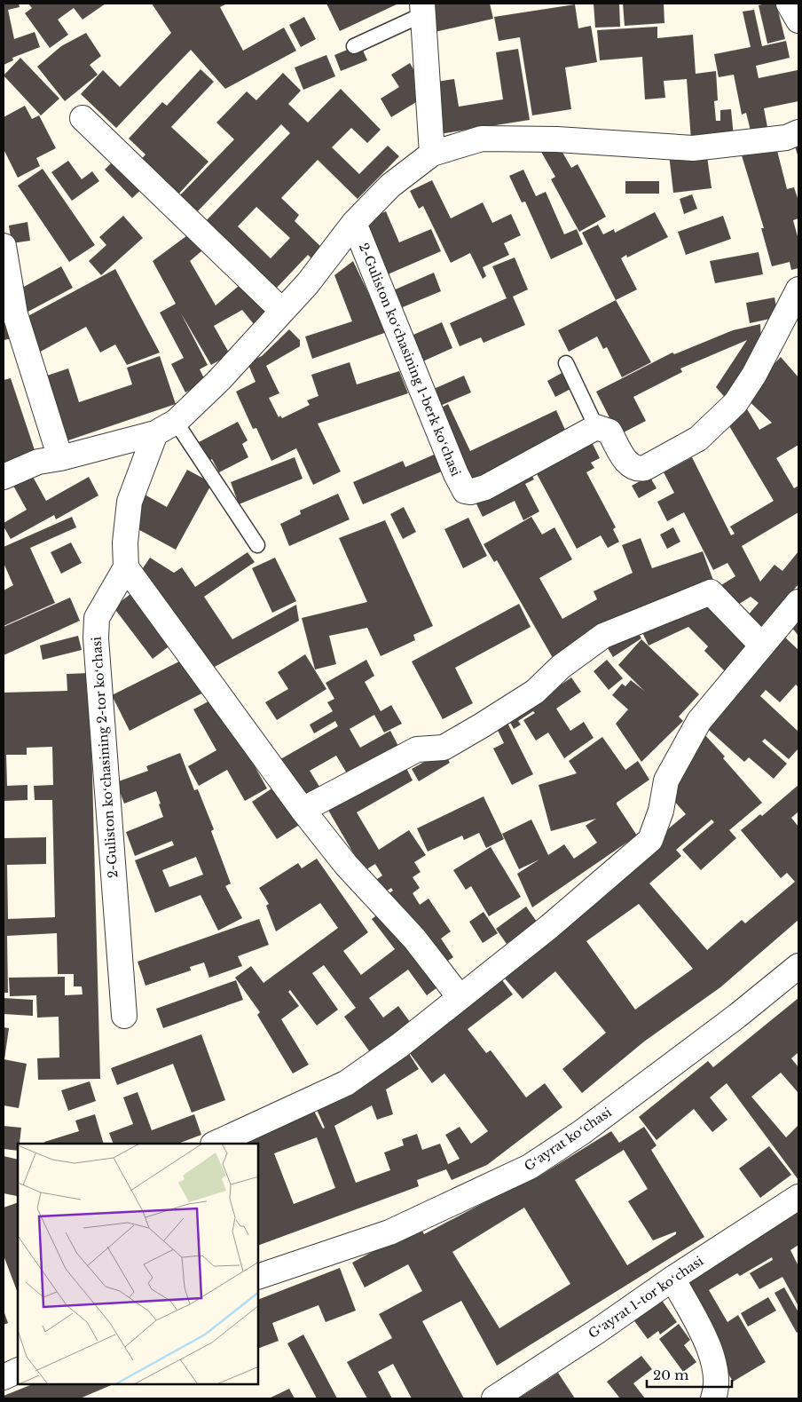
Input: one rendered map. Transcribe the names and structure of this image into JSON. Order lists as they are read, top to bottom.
{
  "streets": {
    "street": [
      "2-Guliston koʻchasining 1-berk koʻchasi",
      "2-Guliston koʻchasining 2-tor koʻchasi",
      "Gʻayrat koʻchasi",
      "Gʻayrat 1-tor koʻchasi"
    ]
  },
  "scale_bar": "20 m"
}
